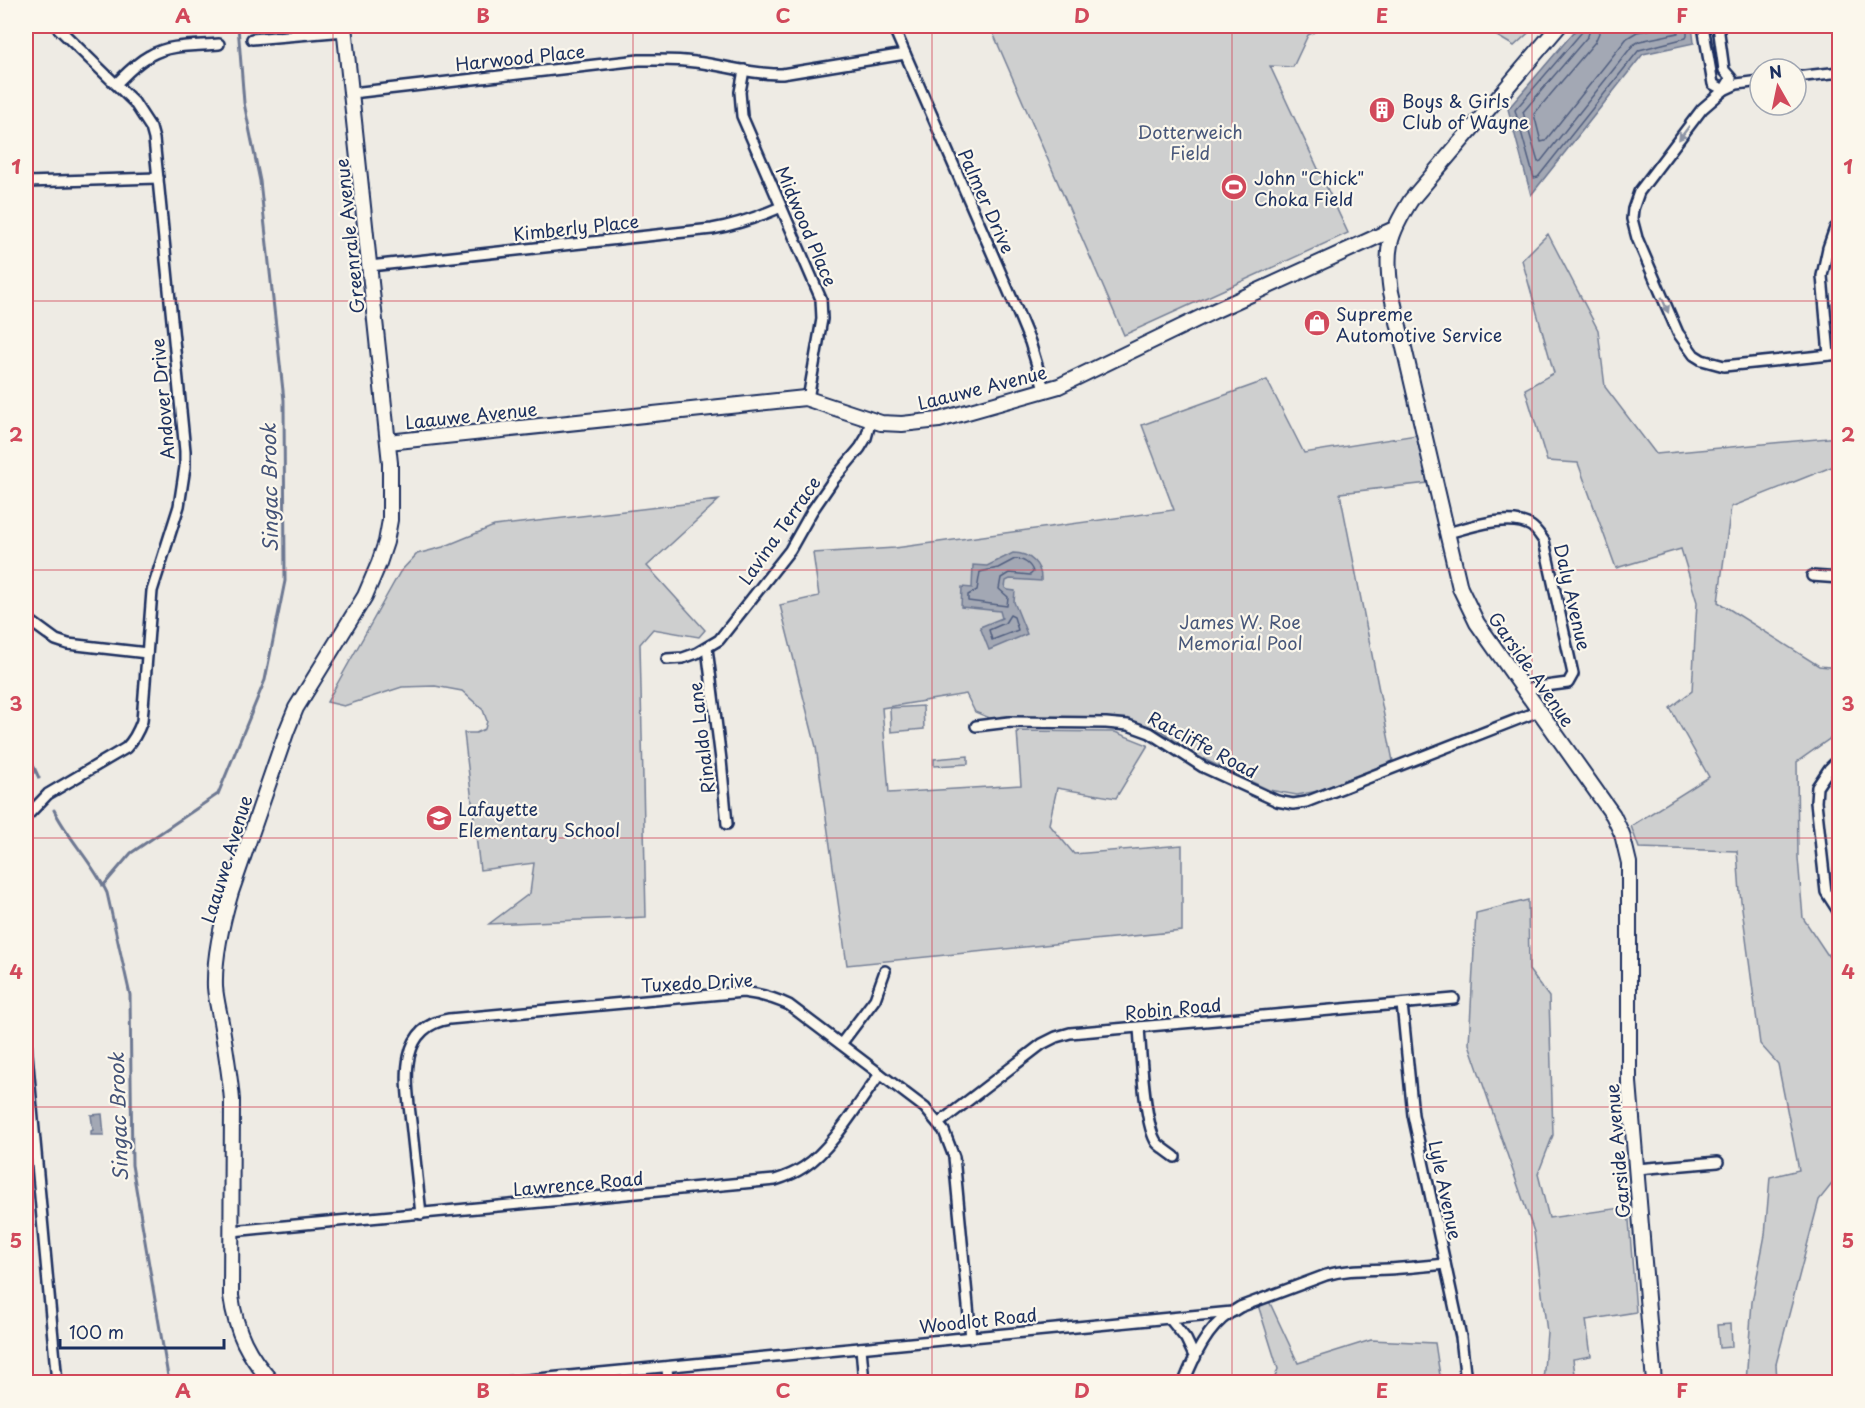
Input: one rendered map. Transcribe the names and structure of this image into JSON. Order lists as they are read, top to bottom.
{
  "streets": {
    "street": [
      "Harwood Place",
      "Palmer Drive",
      "Midwood Place",
      "Kimberly Place",
      "Greenrale Avenue",
      "Laauwe Avenue",
      "Andover Drive",
      "Lavina Terrace",
      "Daly Avenue",
      "Garside Avenue",
      "Rinaldo Lane",
      "Ratcliffe Road",
      "Tuxedo Drive",
      "Robin Road",
      "Lawrence Road",
      "Lyle Avenue",
      "Woodlot Road"
    ]
  },
  "crossings": [
    ["Harwood Place", "Palmer Drive"],
    ["Harwood Place", "Midwood Place"],
    ["Harwood Place", "Greenrale Avenue"],
    ["Palmer Drive", "Laauwe Avenue"],
    ["Midwood Place", "Kimberly Place"],
    ["Midwood Place", "Laauwe Avenue"],
    ["Kimberly Place", "Greenrale Avenue"],
    ["Greenrale Avenue", "Laauwe Avenue"],
    ["Laauwe Avenue", "Lavina Terrace"],
    ["Laauwe Avenue", "Garside Avenue"],
    ["Laauwe Avenue", "Lawrence Road"],
    ["Lavina Terrace", "Rinaldo Lane"],
    ["Daly Avenue", "Garside Avenue"],
    ["Garside Avenue", "Ratcliffe Road"],
    ["Tuxedo Drive", "Robin Road"],
    ["Tuxedo Drive", "Lawrence Road"],
    ["Tuxedo Drive", "Woodlot Road"],
    ["Robin Road", "Lyle Avenue"],
    ["Lyle Avenue", "Woodlot Road"]
  ],
  "water": ["Singac Brook"],
  "parks": ["Dotterweich Field", "James W. Roe Memorial Pool"],
  "places": {
    "building": ["Boys & Girls Club of Wayne"],
    "sports": ["John \"Chick\" Choka Field"],
    "shop": ["Supreme Automotive Service"],
    "school or university": ["Lafayette Elementary School"]
  },
  "scale_bar": "100 m",
  "north": "top",
  "grid": {
    "columns": [
      "A",
      "B",
      "C",
      "D",
      "E",
      "F"
    ],
    "rows": [
      "1",
      "2",
      "3",
      "4",
      "5"
    ]
  }
}
